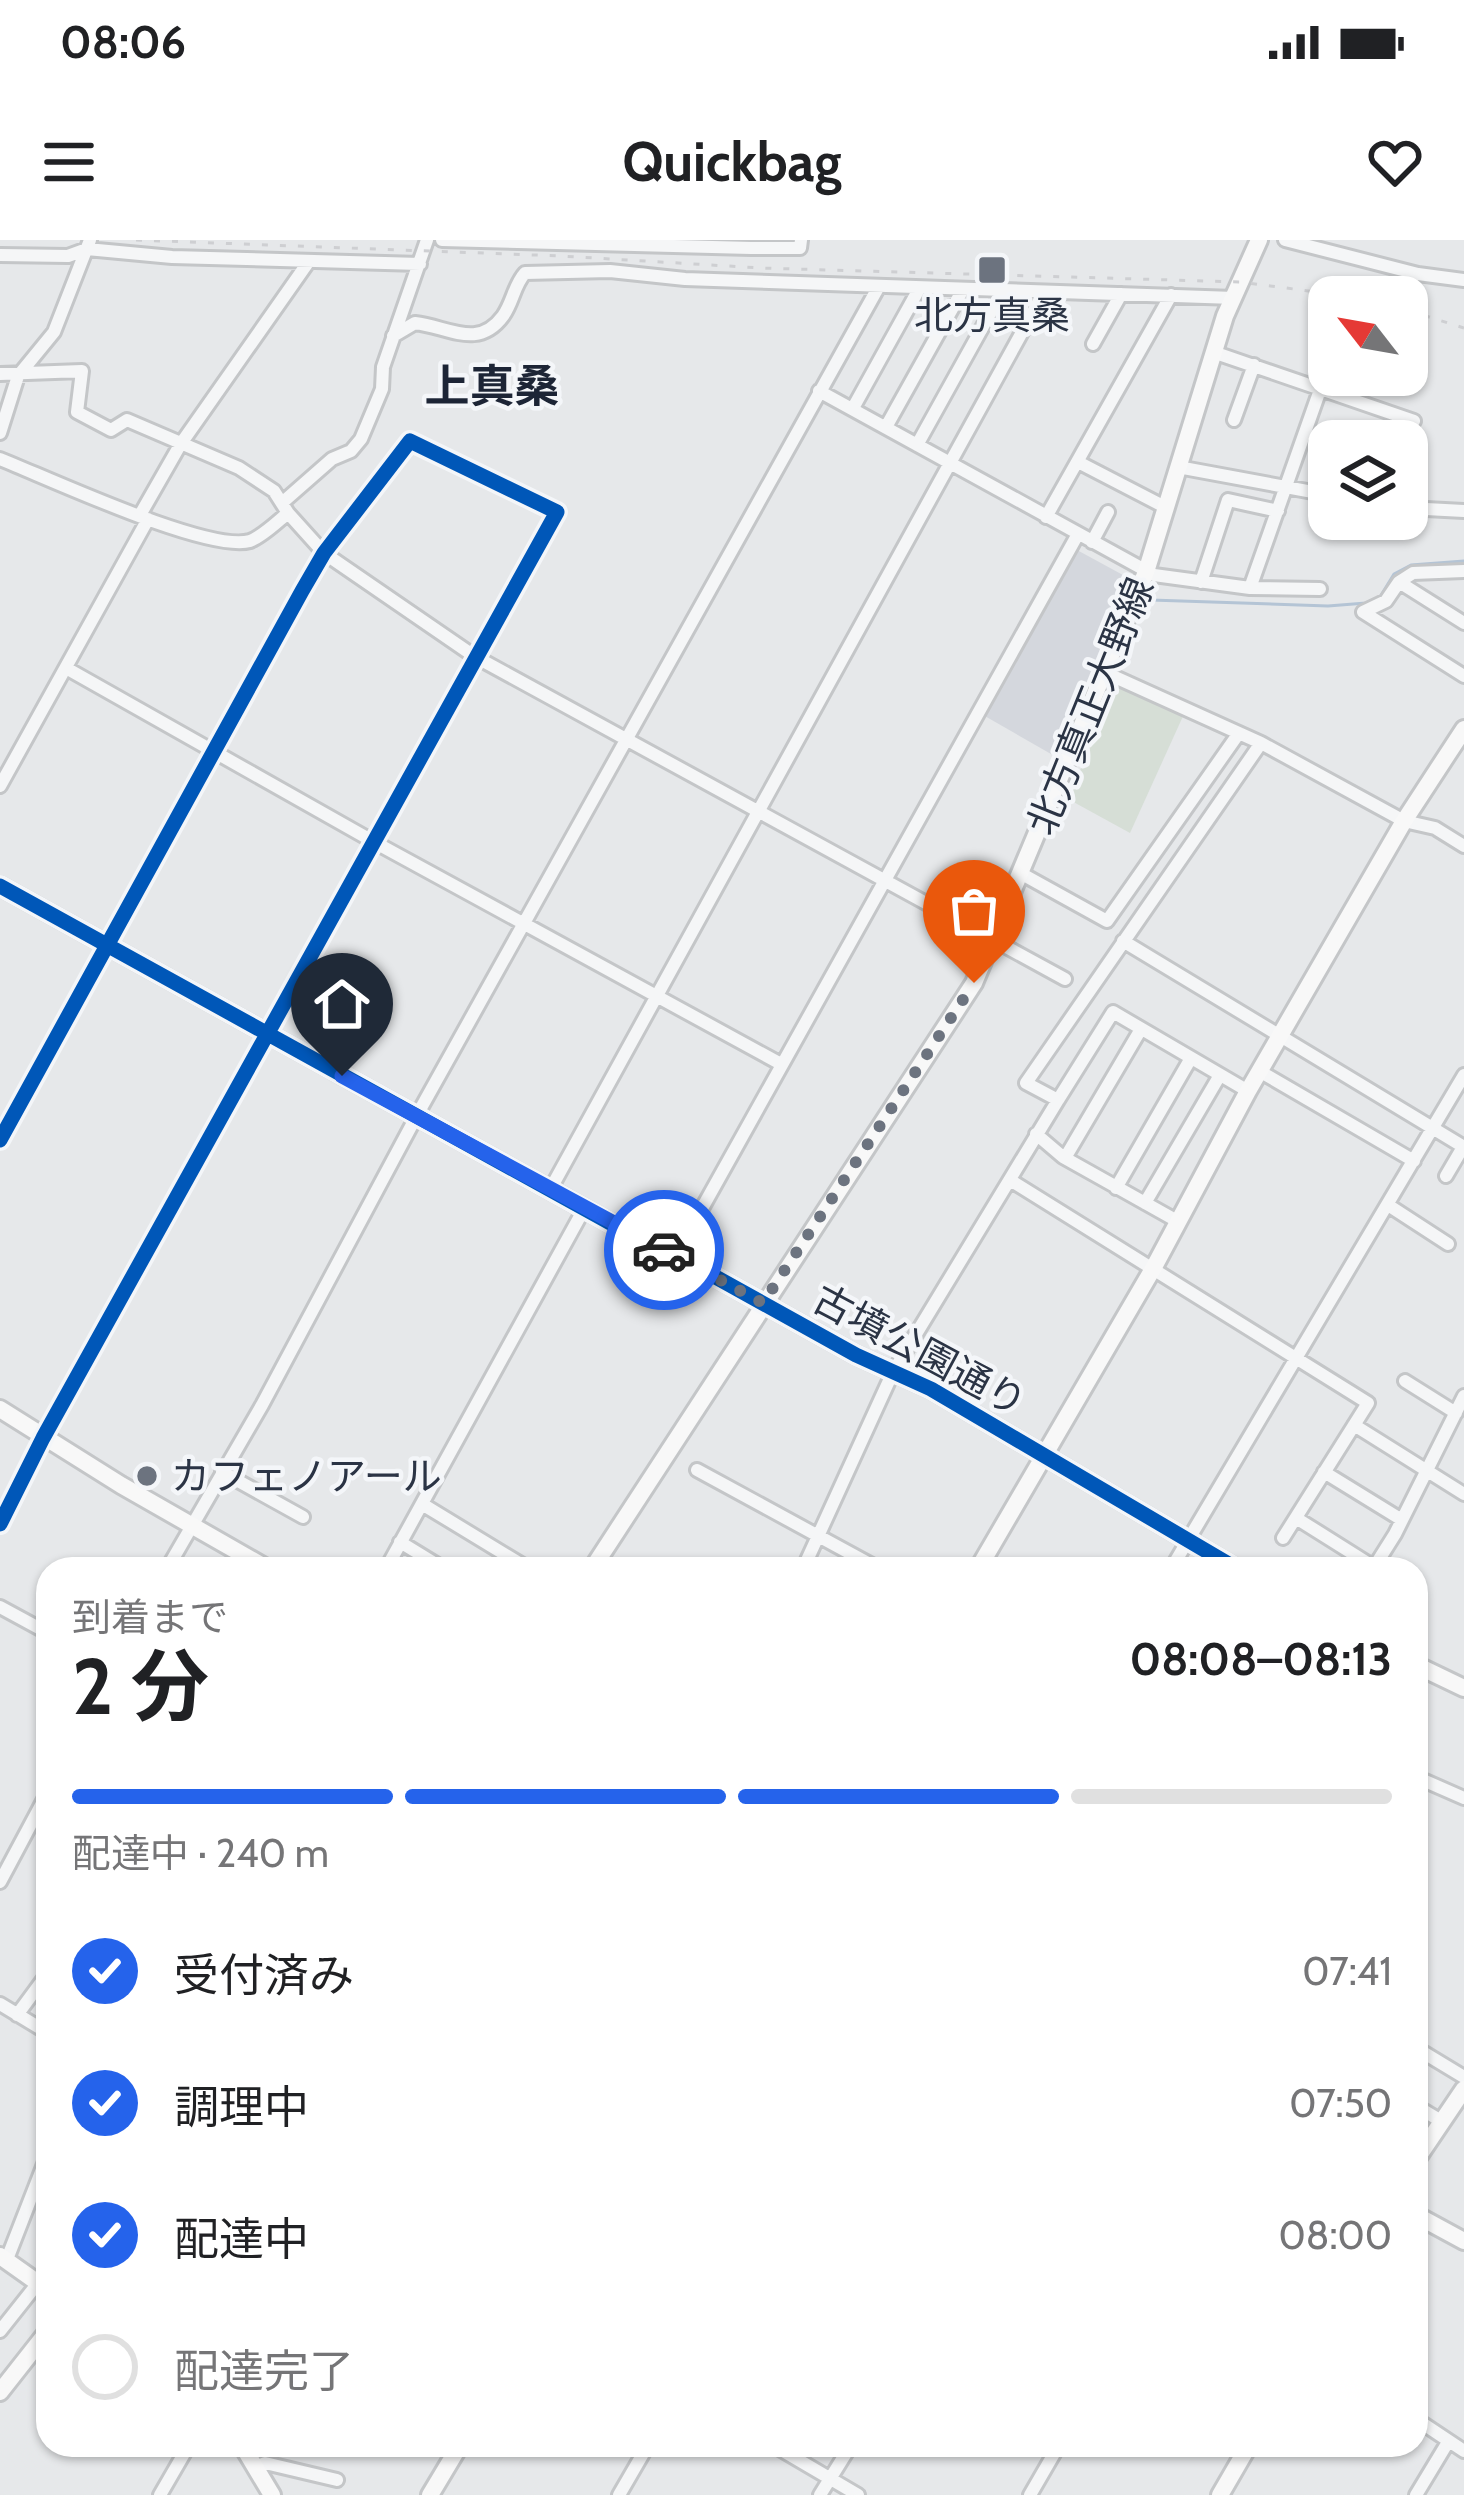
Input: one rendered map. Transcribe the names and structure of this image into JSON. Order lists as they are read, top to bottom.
{
  "streets": {
    "street": ["北方真正大野線", "古墳公園通り"]
  },
  "crossings": [
    ["北方真正大野線", "古墳公園通り"]
  ],
  "districts": ["上真桑"],
  "places": {
    "transit": ["北方真桑"],
    "other": ["カフェノアール"]
  },
  "north": "top left",
  "page": {
    "status": "08:06",
    "header": "Quickbag",
    "heading": ["2 分", "到着まで", "08:08–08:13"],
    "bar": "配達中 · 240 m",
    "list": [
      ["受付済み", "07:41"],
      ["調理中", "07:50"],
      ["配達中", "08:00"],
      "配達完了"
    ]
  }
}
